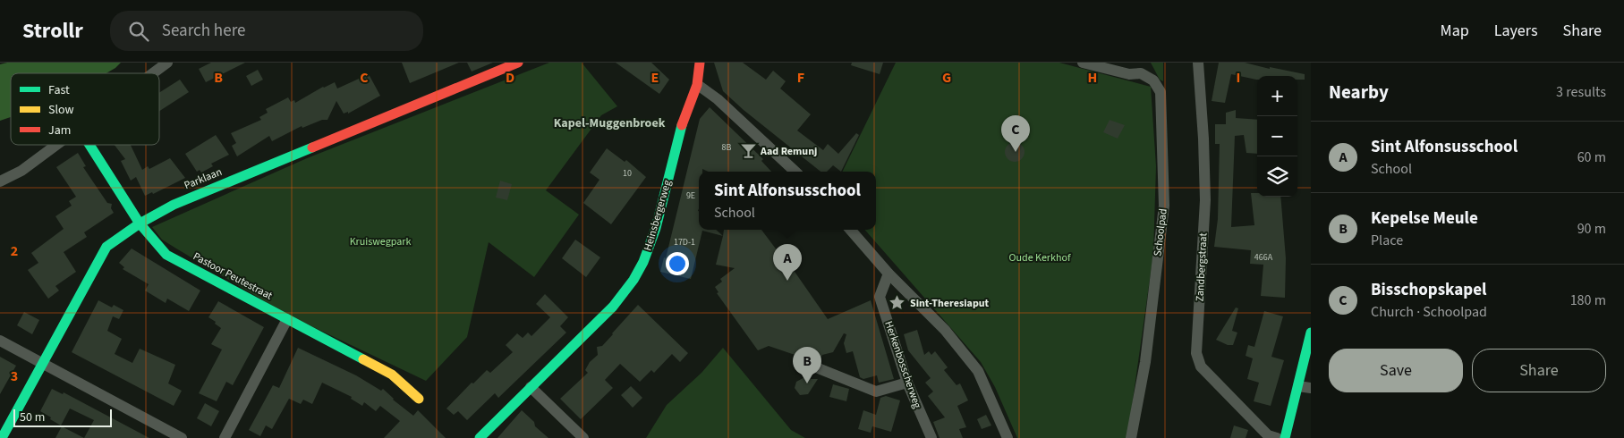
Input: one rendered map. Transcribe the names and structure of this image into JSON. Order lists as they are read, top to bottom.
{
  "streets": {
    "street": [
      "Parklaan",
      "Heinsbergerweg",
      "Schoolpad",
      "Zandbergstraat",
      "Pastoor Peutestraat",
      "Herkenbosscherweg"
    ]
  },
  "crossings": [
    ["Parklaan", "Pastoor Peutestraat"]
  ],
  "districts": ["Kapel-Muggenbroek"],
  "parks": ["Kruiswegpark", "Oude Kerkhof"],
  "places": {
    "bar": ["Aad Remunj"],
    "place": ["Sint-Theresiaput"]
  },
  "house_numbers": [
    "8B",
    "10",
    "9E",
    "17D-1",
    "466A"
  ],
  "legend": ["Fast", "Slow", "Jam"],
  "scale_bar": "50 m",
  "page": {
    "header": "Strollr",
    "search": "Search here",
    "nav": ["Map", "Layers", "Share"],
    "heading": ["Nearby", "3 results"],
    "map_buttons": ["+", "−"],
    "pins": ["C", "A", "B"],
    "list": [
      {
        "mark": "A",
        "name": "Sint Alfonsusschool",
        "note": "School",
        "value": "60 m"
      },
      {
        "mark": "B",
        "name": "Kepelse Meule",
        "note": "Place",
        "value": "90 m"
      },
      {
        "mark": "C",
        "name": "Bisschopskapel",
        "note": "Church · Schoolpad",
        "value": "180 m"
      }
    ],
    "popup": ["Sint Alfonsusschool", "School"],
    "buttons": ["Save", "Share"],
    "scale": "50 m"
  },
  "grid": {
    "columns": [
      "B",
      "C",
      "D",
      "E",
      "F",
      "G",
      "H",
      "I"
    ],
    "rows": ["2", "3"]
  }
}
